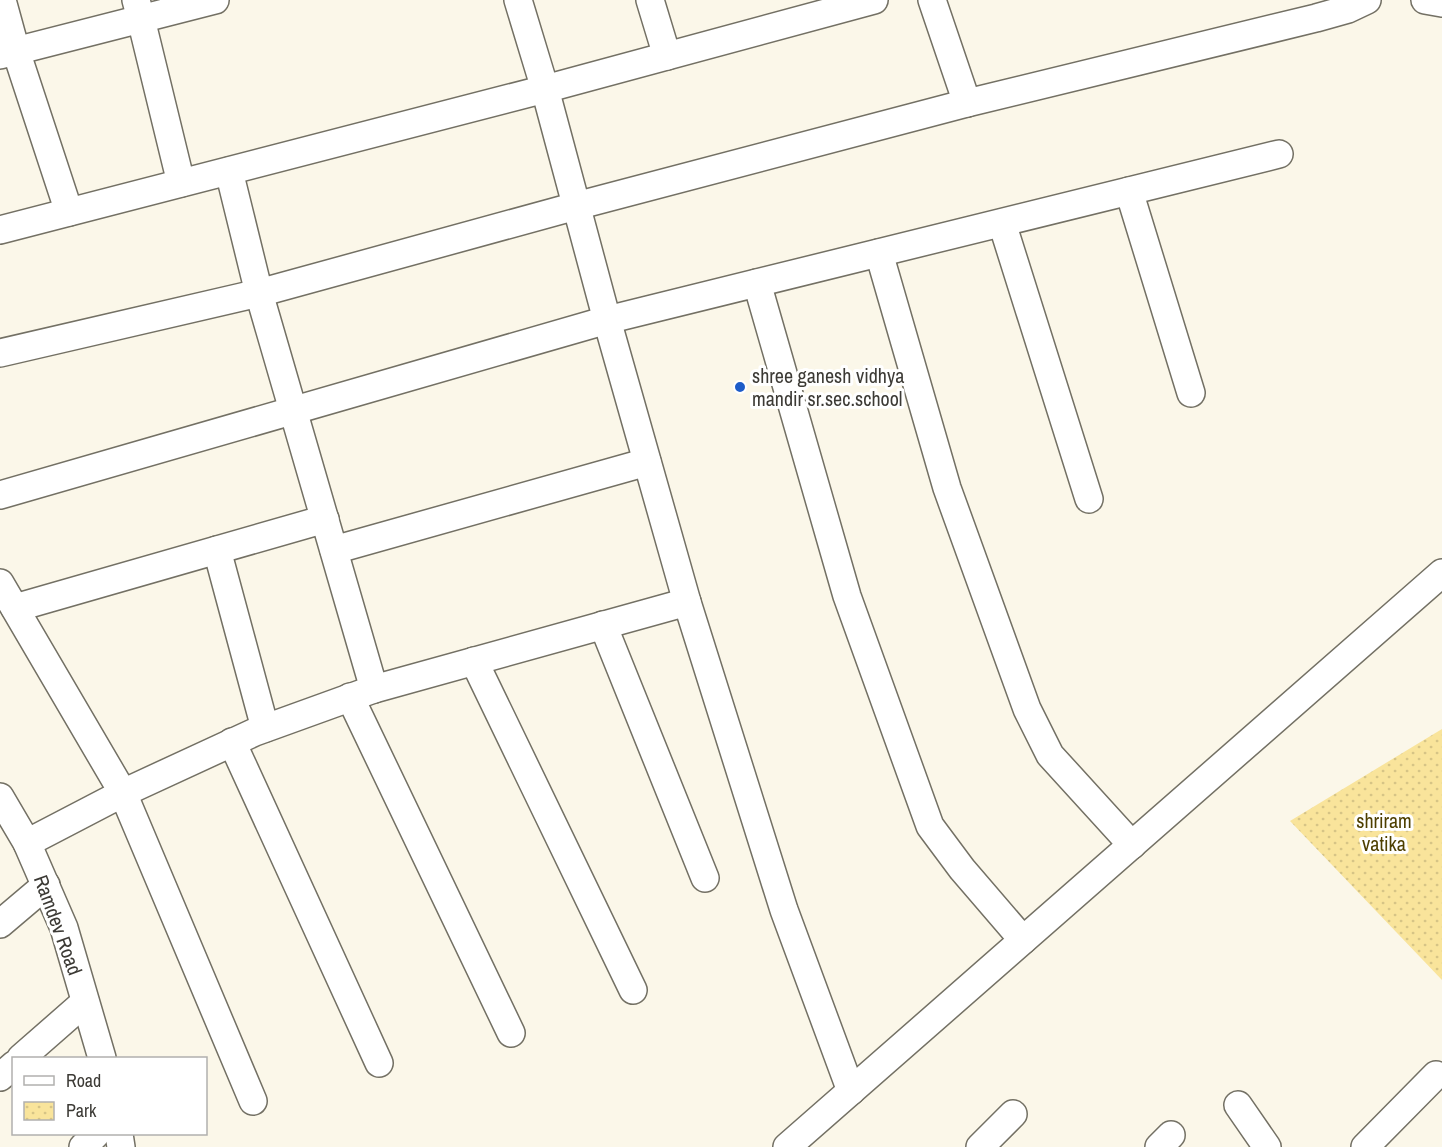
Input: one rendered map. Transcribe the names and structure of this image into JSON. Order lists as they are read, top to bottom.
{
  "streets": {
    "street": ["Ramdev Road"]
  },
  "parks": ["shriram vatika"],
  "places": ["shree ganesh vidhya mandir sr.sec.school"],
  "legend": ["Road", "Park"]
}
